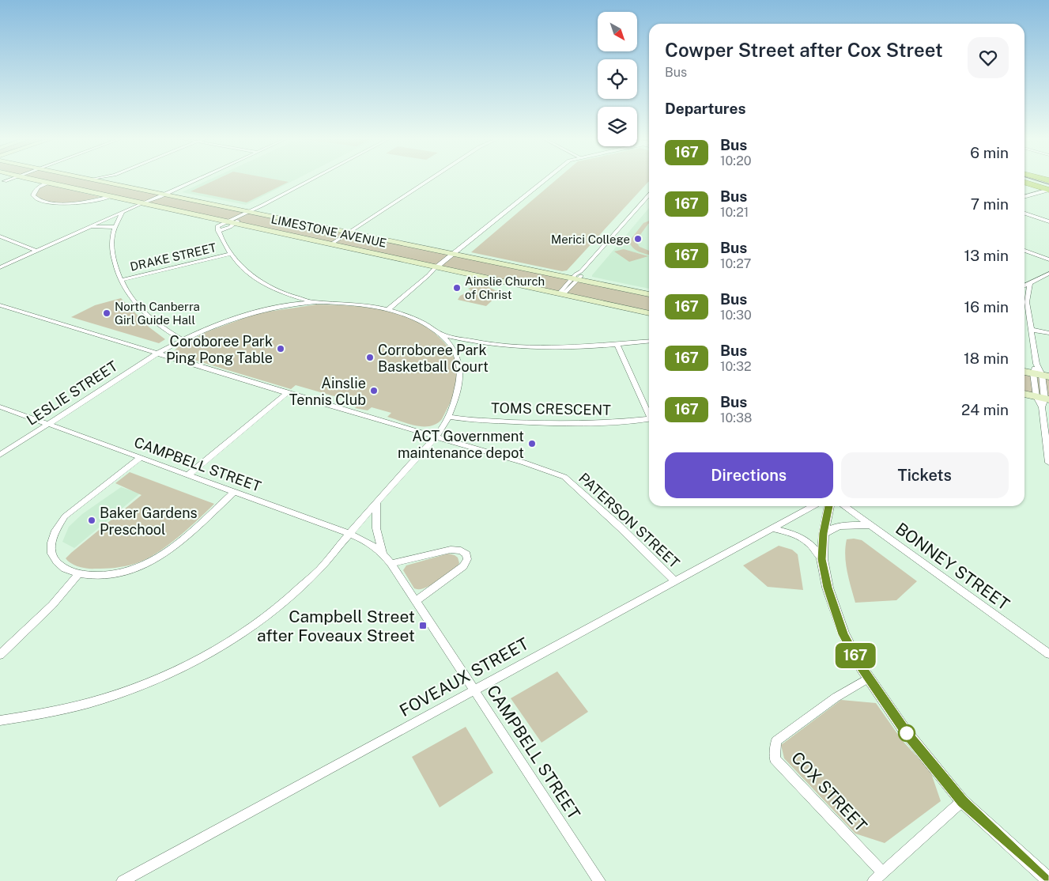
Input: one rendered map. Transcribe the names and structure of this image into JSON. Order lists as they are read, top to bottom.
{
  "streets": {
    "main road": ["LIMESTONE AVENUE"],
    "street": [
      "DRAKE STREET",
      "LESLIE STREET",
      "TOMS CRESCENT",
      "CAMPBELL STREET",
      "PATERSON STREET",
      "BONNEY STREET",
      "FOVEAUX STREET",
      "COX STREET"
    ]
  },
  "crossings": [
    ["LESLIE STREET", "CAMPBELL STREET"],
    ["LESLIE STREET", "PATERSON STREET"],
    ["CAMPBELL STREET", "FOVEAUX STREET"],
    ["PATERSON STREET", "FOVEAUX STREET"]
  ],
  "places": {
    "other": [
      "Merici College",
      "Ainslie Church of Christ",
      "North Canberra Girl Guide Hall",
      "Coroboree Park Ping Pong Table",
      "Corroboree Park Basketball Court",
      "Ainslie Tennis Club",
      "ACT Government maintenance depot",
      "Baker Gardens Preschool"
    ],
    "transit": ["Campbell Street after Foveaux Street"]
  },
  "lines": ["bus line 167"],
  "north": "bottom right",
  "page": {
    "on_map": "167",
    "heading": [
      ["Cowper Street after Cox Street", "Bus"],
      "Departures"
    ],
    "list": [
      {
        "mark": "167",
        "name": "Bus",
        "note": "10:20",
        "value": "6 min"
      },
      {
        "mark": "167",
        "name": "Bus",
        "note": "10:21",
        "value": "7 min"
      },
      {
        "mark": "167",
        "name": "Bus",
        "note": "10:27",
        "value": "13 min"
      },
      {
        "mark": "167",
        "name": "Bus",
        "note": "10:30",
        "value": "16 min"
      },
      {
        "mark": "167",
        "name": "Bus",
        "note": "10:32",
        "value": "18 min"
      },
      {
        "mark": "167",
        "name": "Bus",
        "note": "10:38",
        "value": "24 min"
      }
    ],
    "buttons": ["Directions", "Tickets"]
  }
}
